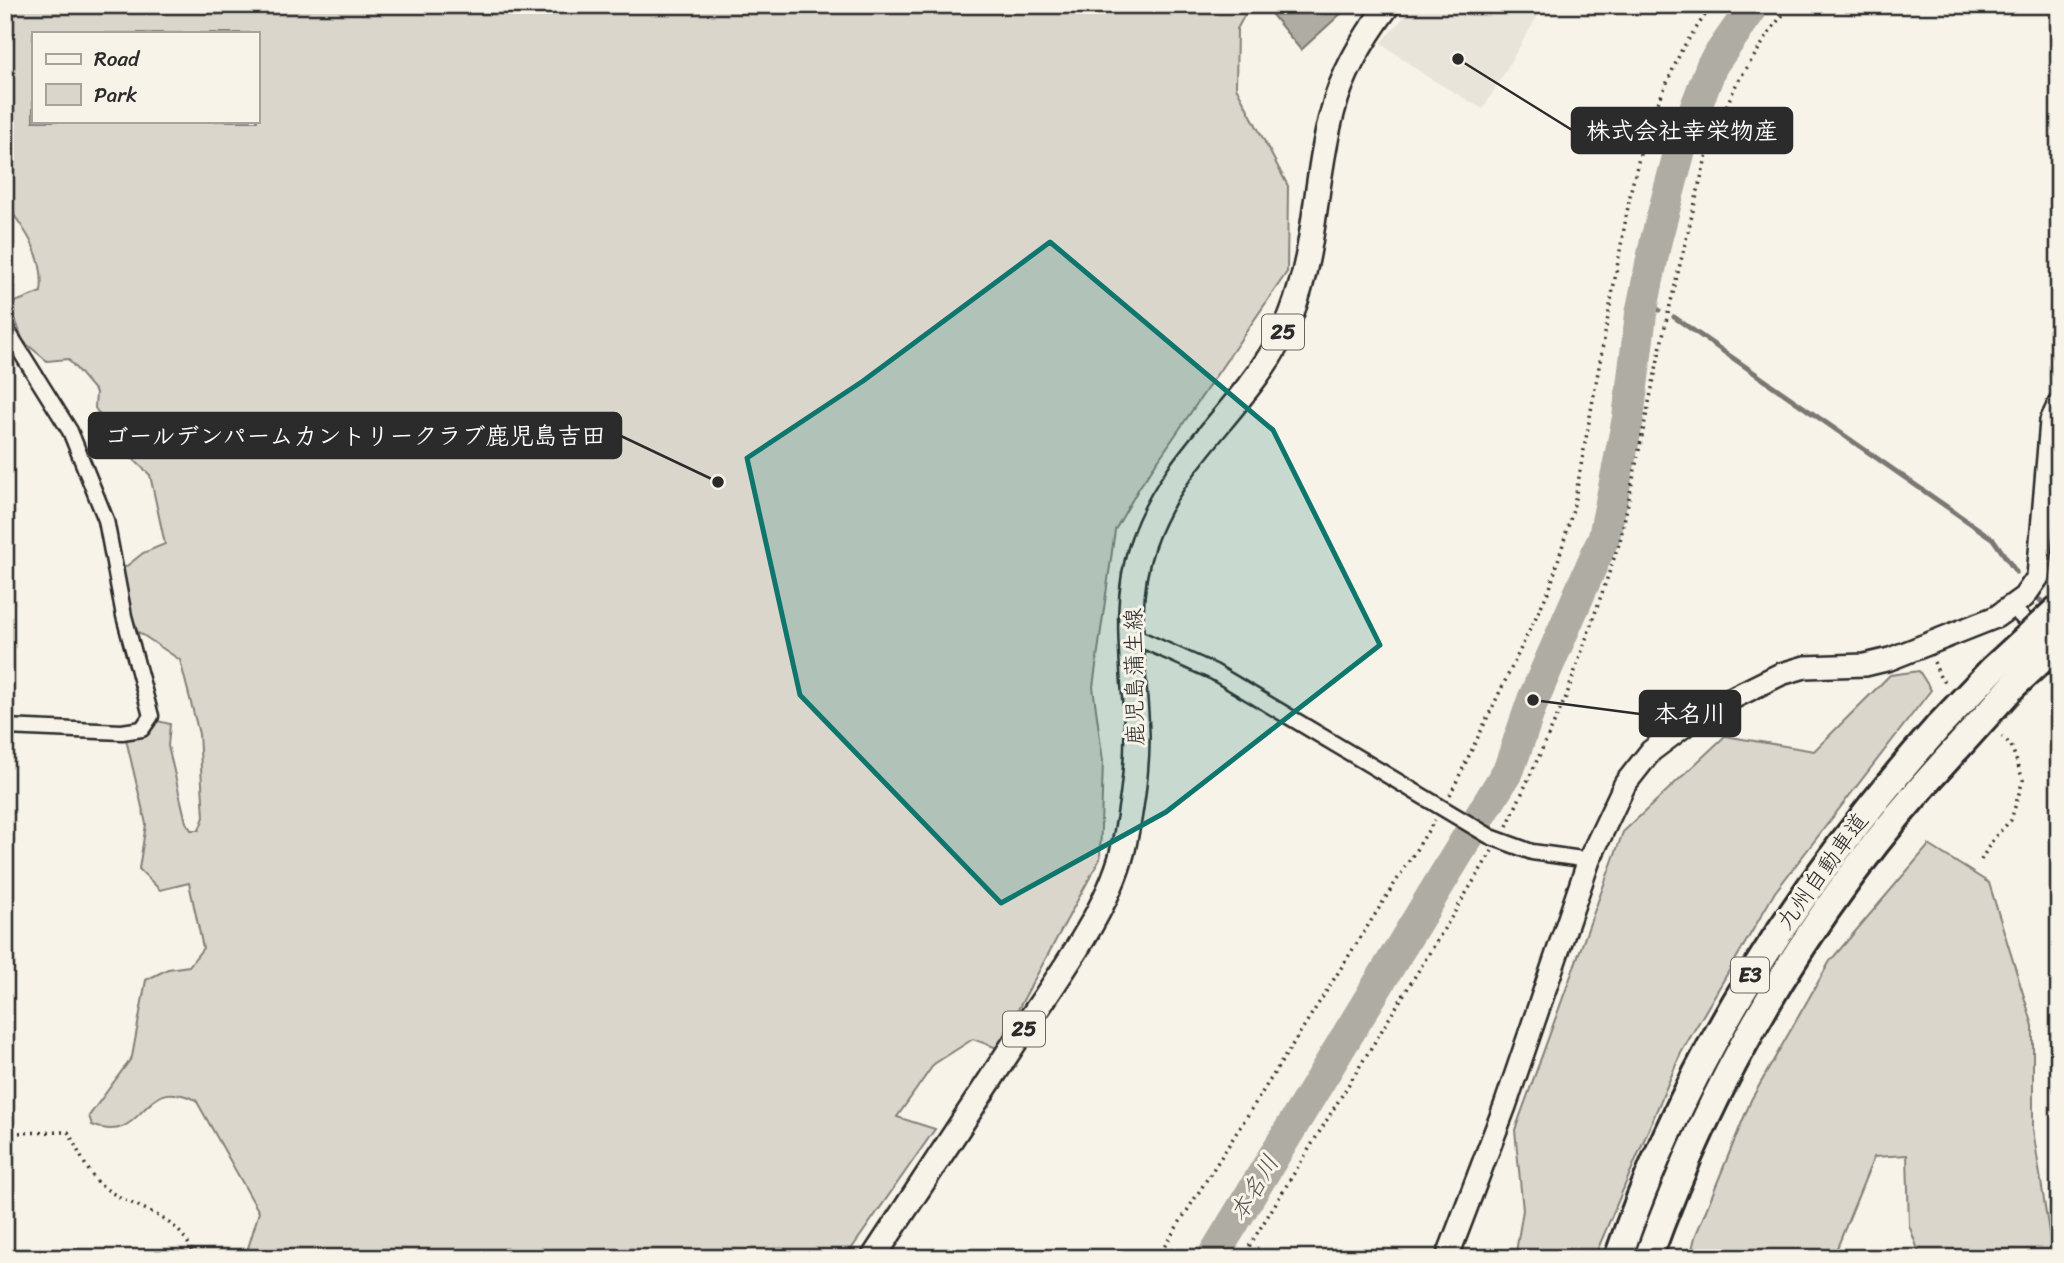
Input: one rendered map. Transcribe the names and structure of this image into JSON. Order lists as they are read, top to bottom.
{
  "streets": {
    "highway": ["九州自動車道", "E3"],
    "main road": ["25", "鹿児島蒲生線"]
  },
  "water": ["本名川"],
  "places": ["株式会社幸栄物産", "ゴールデンパームカントリークラブ鹿児島吉田", "本名川"],
  "legend": ["Road", "Park"]
}
